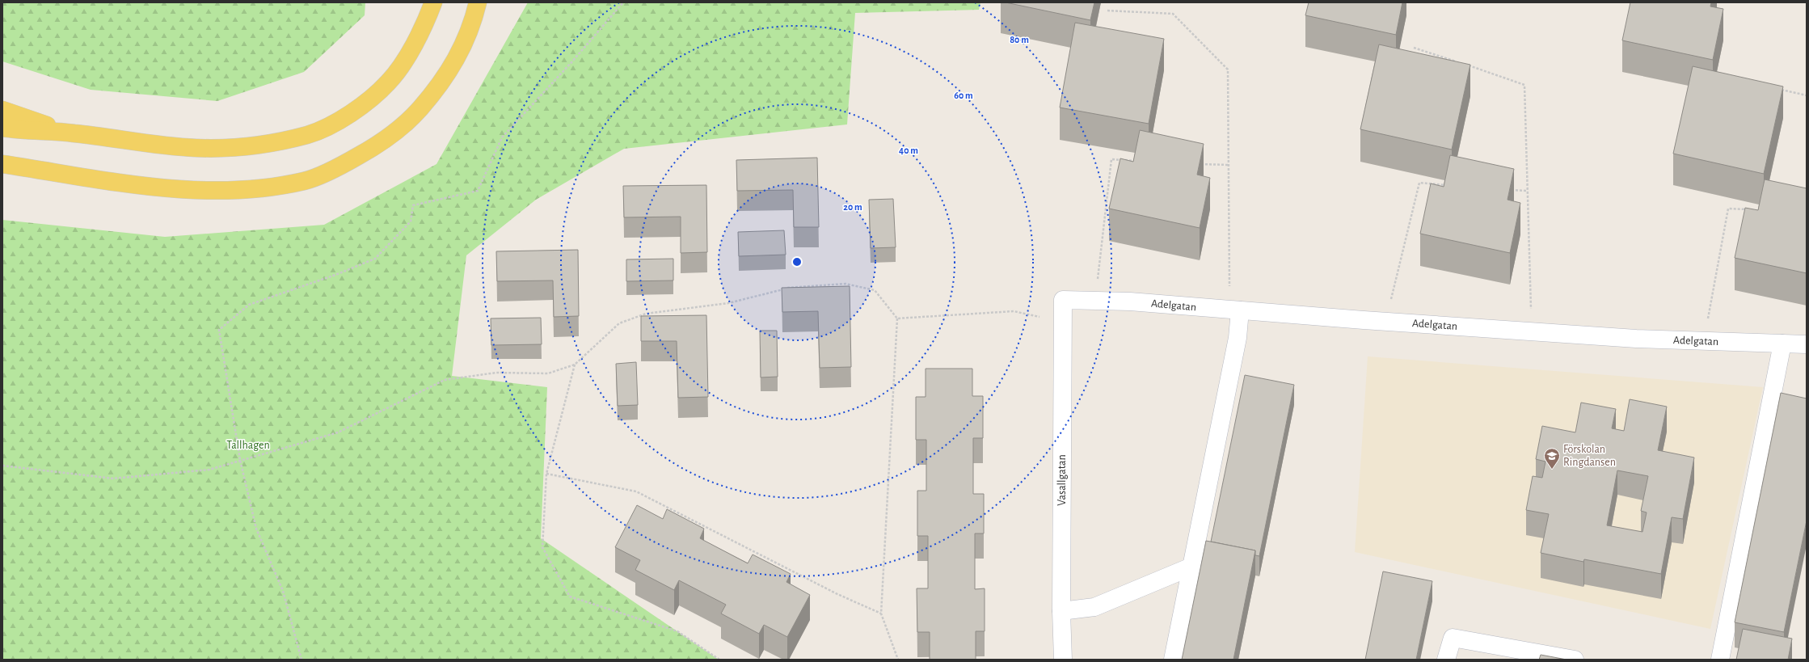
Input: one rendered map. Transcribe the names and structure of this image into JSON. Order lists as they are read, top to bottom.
{
  "streets": {
    "street": ["Adelgatan", "Vasallgatan"]
  },
  "crossings": [
    ["Adelgatan", "Vasallgatan"]
  ],
  "parks": ["Tallhagen"],
  "places": {
    "school or university": ["Förskolan Ringdansen"]
  },
  "rings": [
    "80 m",
    "60 m",
    "40 m",
    "20 m"
  ]
}
